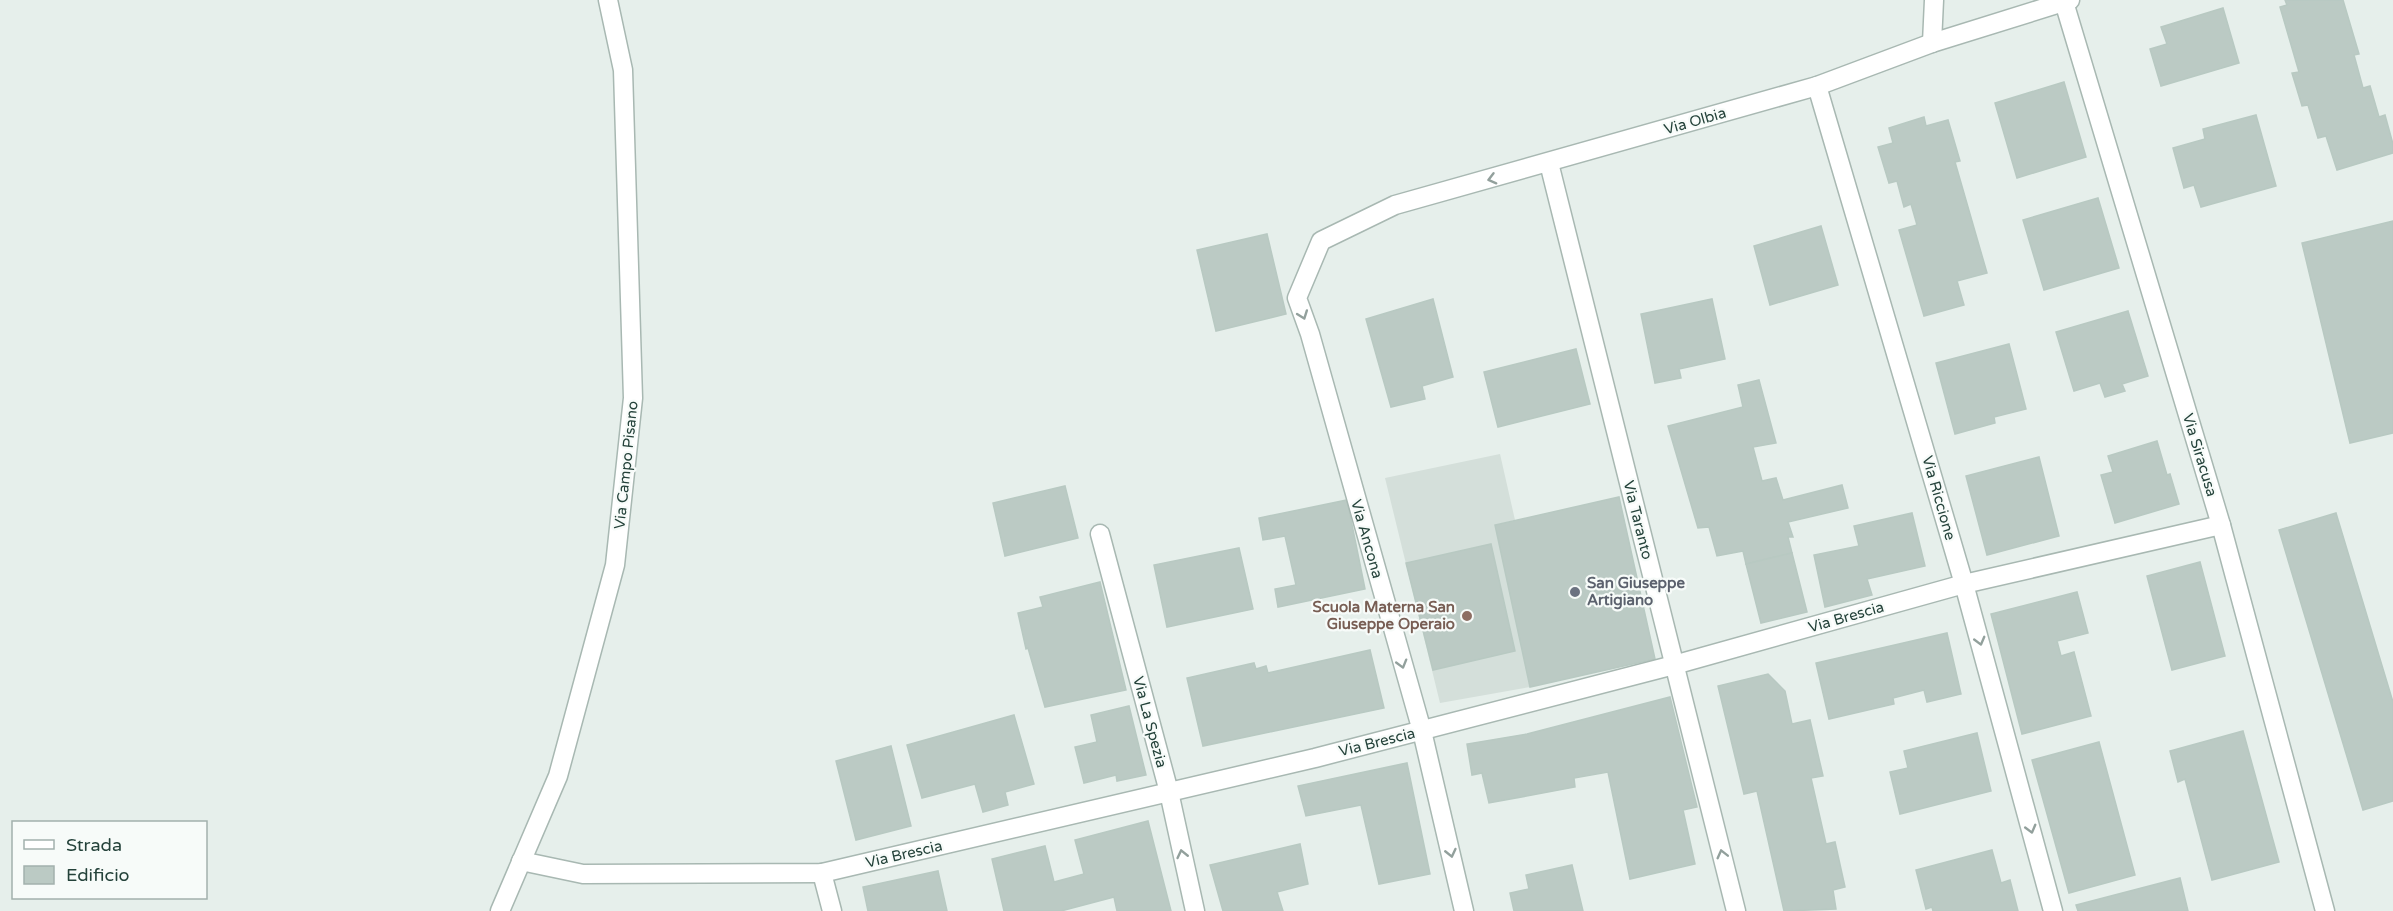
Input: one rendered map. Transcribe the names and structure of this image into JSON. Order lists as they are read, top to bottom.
{
  "streets": {
    "street": [
      "Via Olbia",
      "Via Siracusa",
      "Via Campo Pisano",
      "Via Riccione",
      "Via Taranto",
      "Via Ancona",
      "Via Brescia",
      "Via La Spezia"
    ]
  },
  "crossings": [
    ["Via Olbia", "Via Siracusa"],
    ["Via Olbia", "Via Riccione"],
    ["Via Olbia", "Via Taranto"],
    ["Via Olbia", "Via Ancona"],
    ["Via Siracusa", "Via Brescia"],
    ["Via Campo Pisano", "Via Brescia"],
    ["Via Riccione", "Via Brescia"],
    ["Via Taranto", "Via Brescia"],
    ["Via Ancona", "Via Brescia"],
    ["Via Brescia", "Via La Spezia"]
  ],
  "one_way": ["Via Riccione", "Via Ancona"],
  "places": ["San Giuseppe Artigiano", "Scuola Materna San Giuseppe Operaio"],
  "legend": ["Strada", "Edificio"]
}
